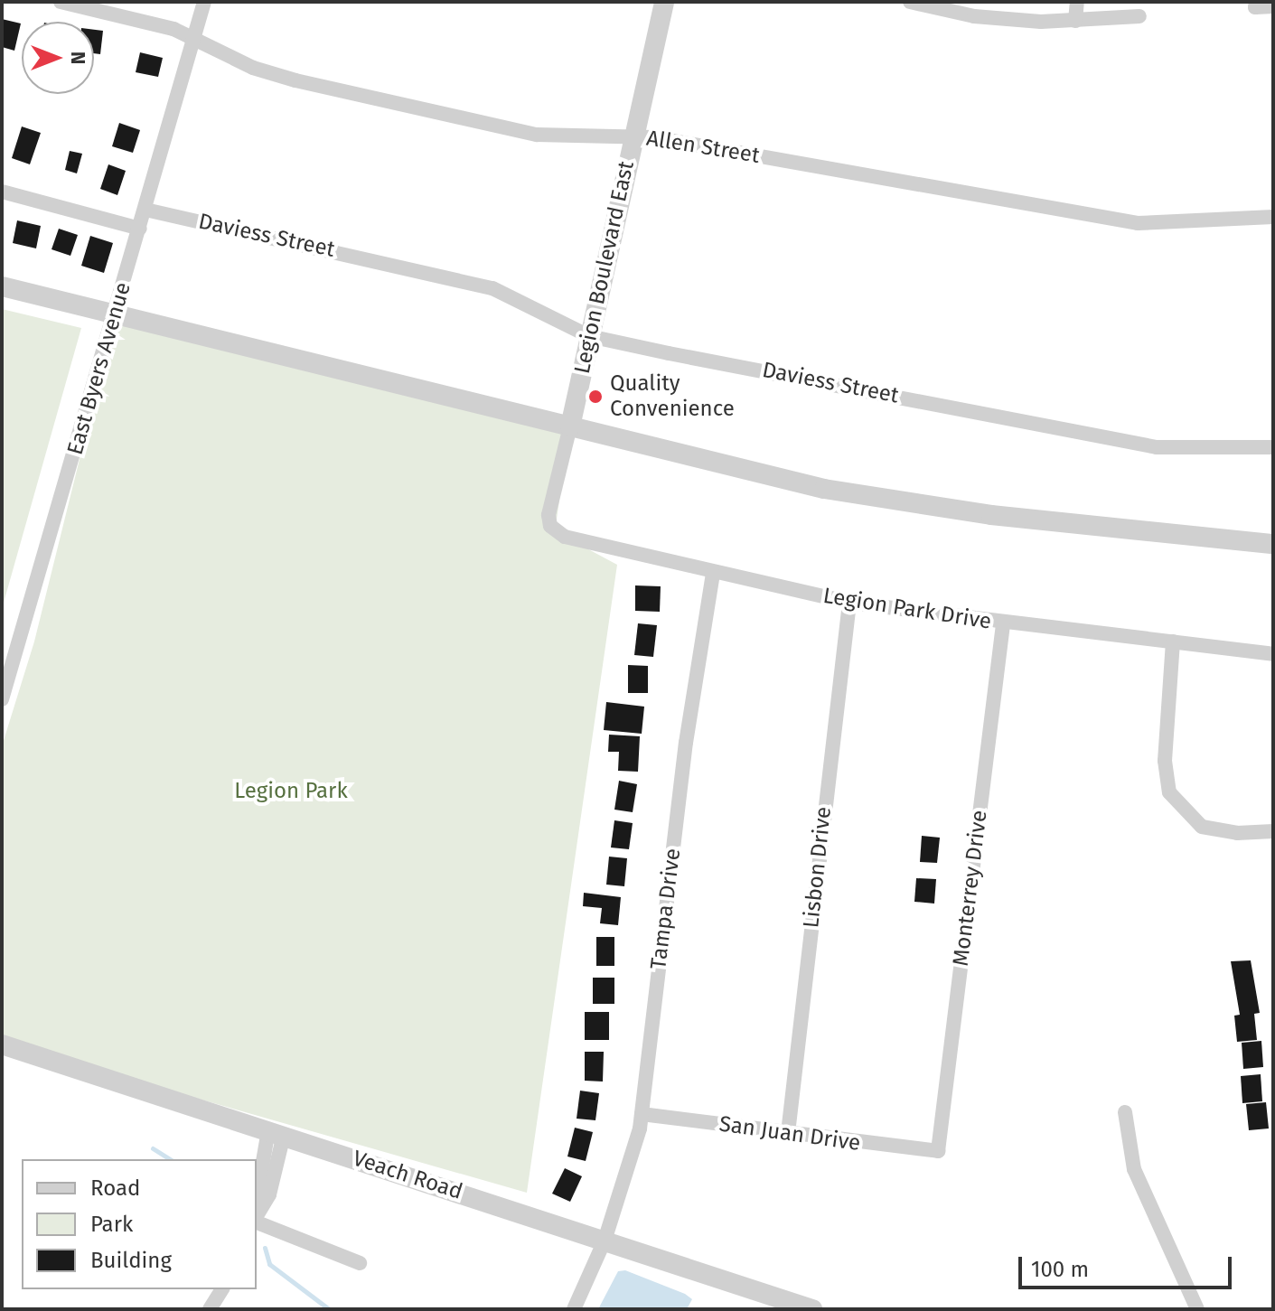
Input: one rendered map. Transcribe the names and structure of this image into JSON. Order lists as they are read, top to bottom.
{
  "streets": {
    "street": [
      "Allen Street",
      "Daviess Street",
      "Legion Boulevard East",
      "East Byers Avenue",
      "Legion Park Drive",
      "Lisbon Drive",
      "Monterrey Drive",
      "Tampa Drive",
      "San Juan Drive",
      "Veach Road"
    ]
  },
  "crossings": [
    ["Allen Street", "Legion Boulevard East"],
    ["Allen Street", "East Byers Avenue"],
    ["Daviess Street", "Legion Boulevard East"],
    ["Daviess Street", "East Byers Avenue"],
    ["Legion Boulevard East", "Legion Park Drive"],
    ["Legion Park Drive", "Lisbon Drive"],
    ["Legion Park Drive", "Monterrey Drive"],
    ["Legion Park Drive", "Tampa Drive"],
    ["Lisbon Drive", "San Juan Drive"],
    ["Monterrey Drive", "San Juan Drive"],
    ["Tampa Drive", "San Juan Drive"],
    ["Tampa Drive", "Veach Road"]
  ],
  "parks": ["Legion Park"],
  "places": ["Quality Convenience"],
  "legend": ["Road", "Park", "Building"],
  "scale_bar": "100 m",
  "north": "right"
}
